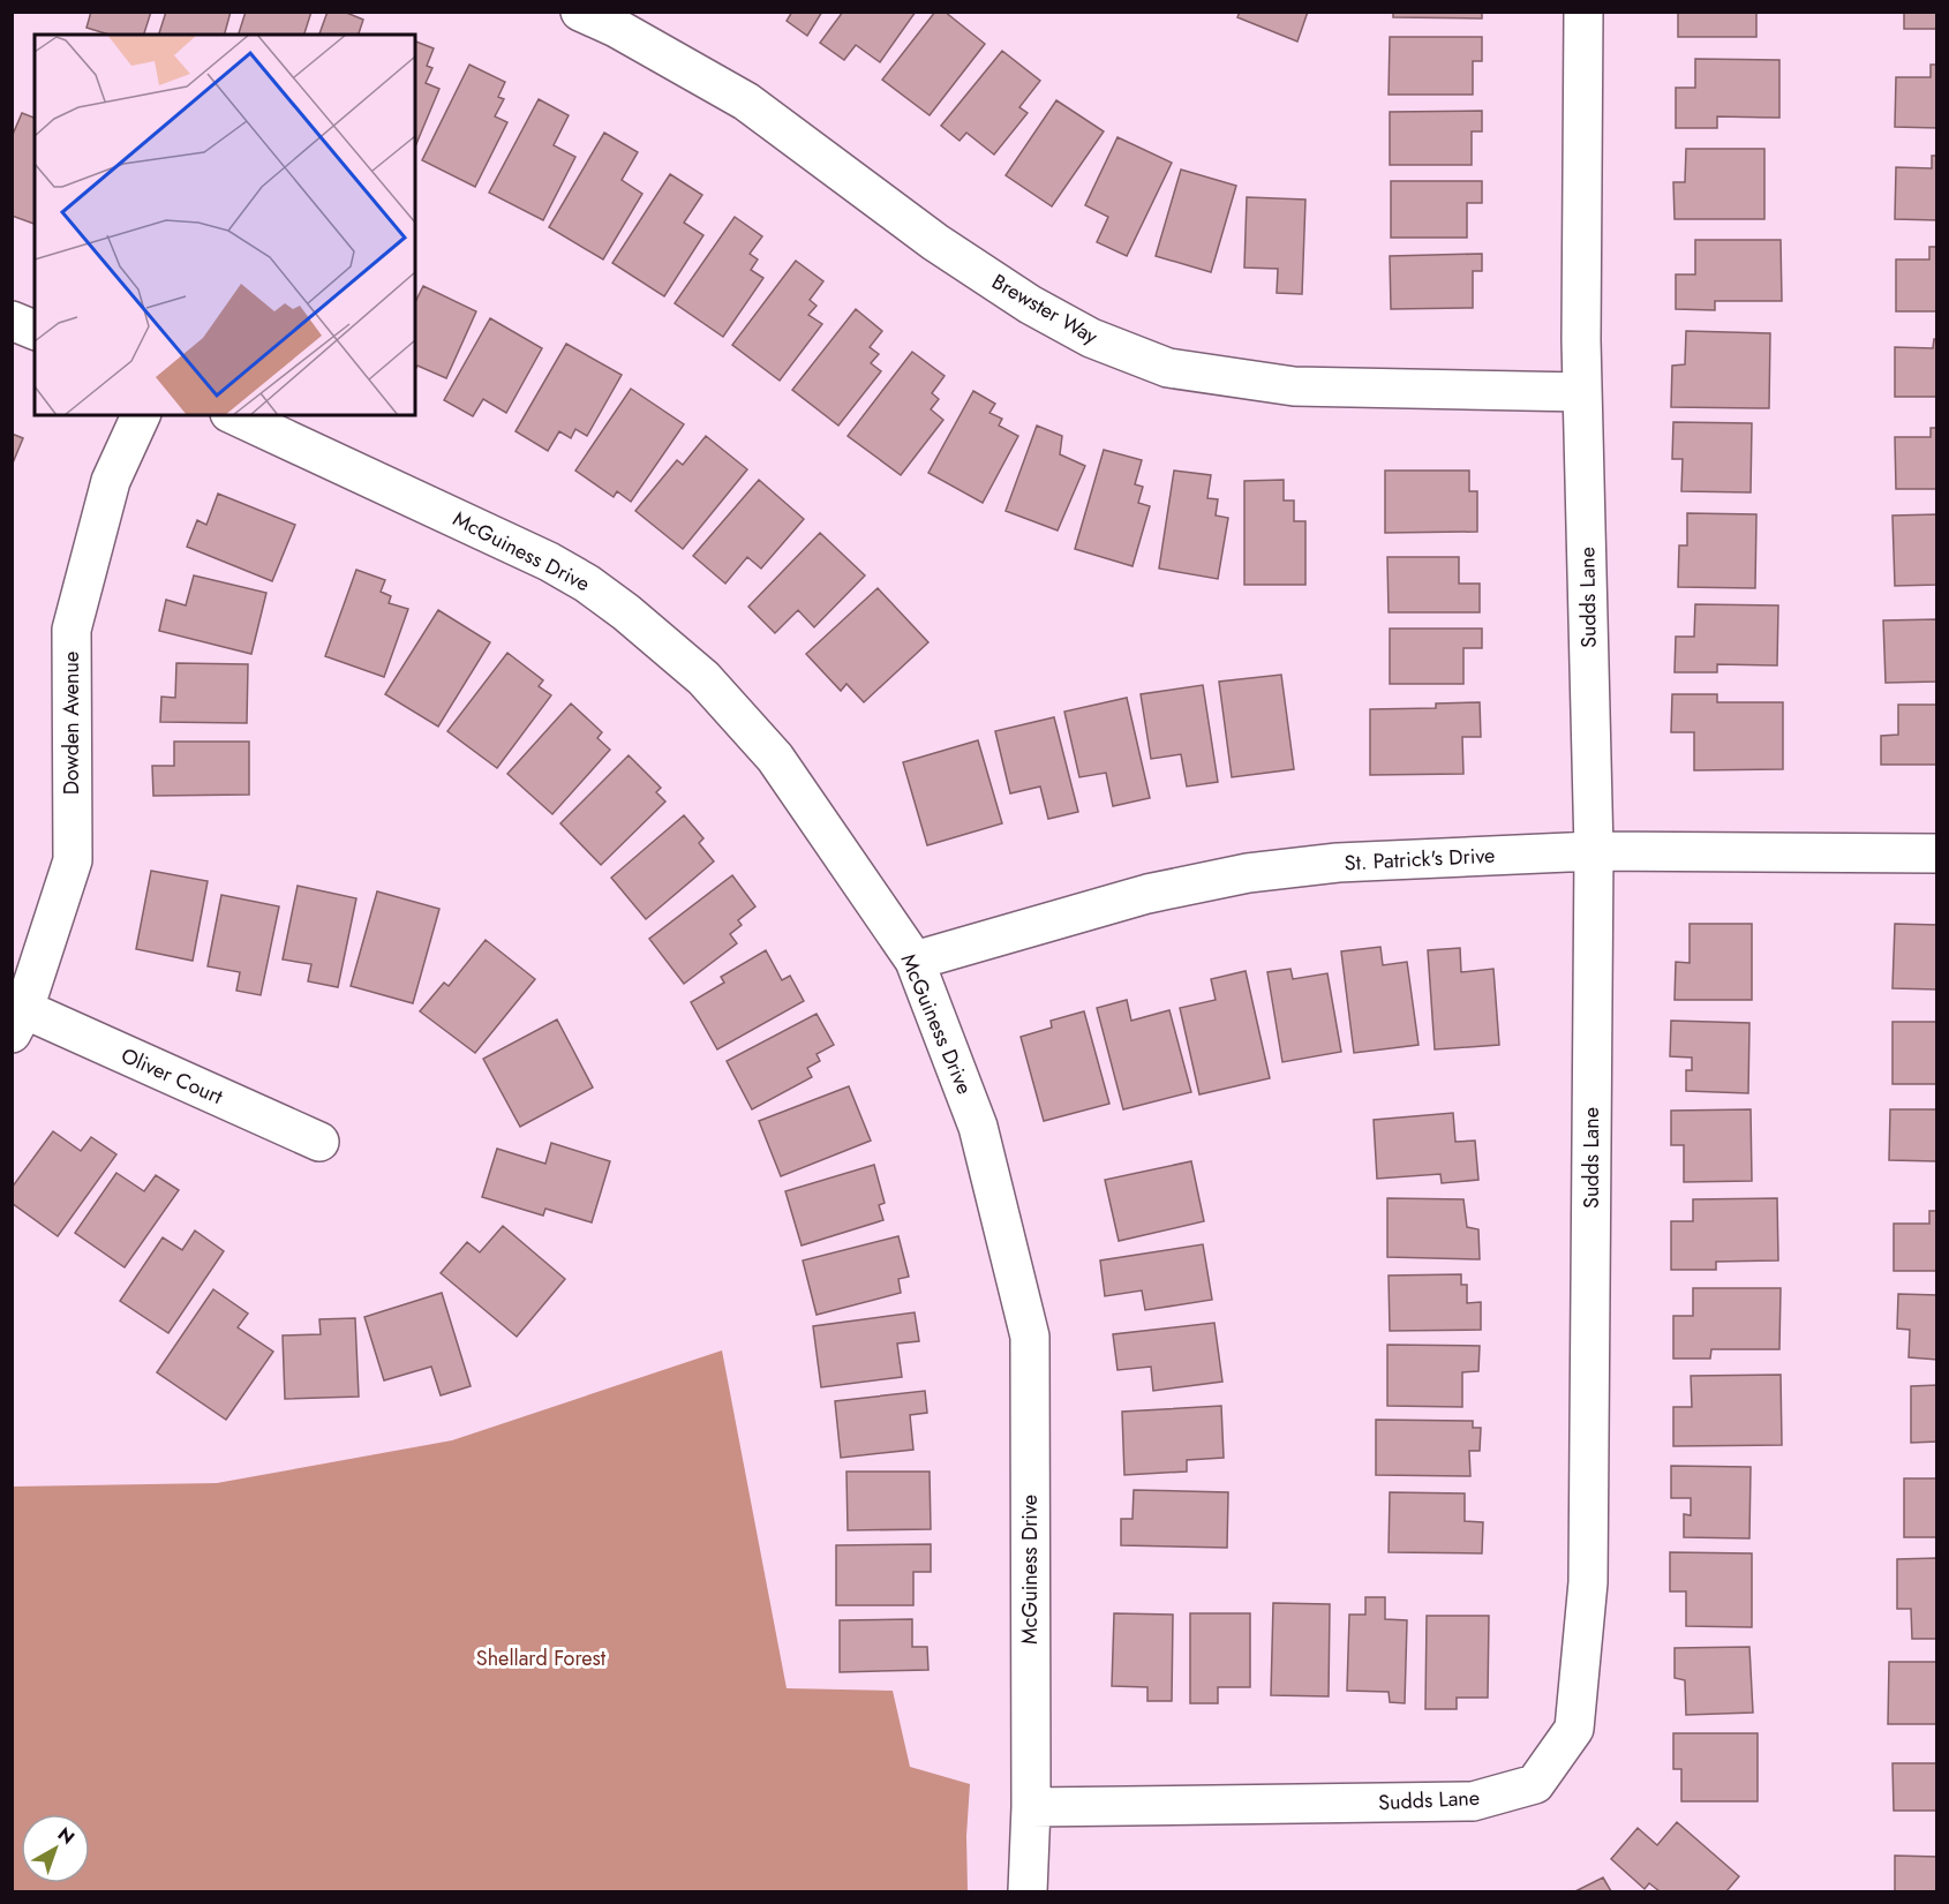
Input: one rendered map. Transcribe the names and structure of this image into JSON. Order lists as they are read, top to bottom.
{
  "streets": {
    "street": [
      "Brewster Way",
      "McGuiness Drive",
      "Sudds Lane",
      "Dowden Avenue",
      "St. Patrick's Drive",
      "Oliver Court"
    ]
  },
  "crossings": [
    ["Brewster Way", "Sudds Lane"],
    ["McGuiness Drive", "Sudds Lane"],
    ["McGuiness Drive", "St. Patrick's Drive"],
    ["Sudds Lane", "St. Patrick's Drive"],
    ["Dowden Avenue", "Oliver Court"]
  ],
  "parks": ["Shellard Forest"],
  "north": "top right"
}
